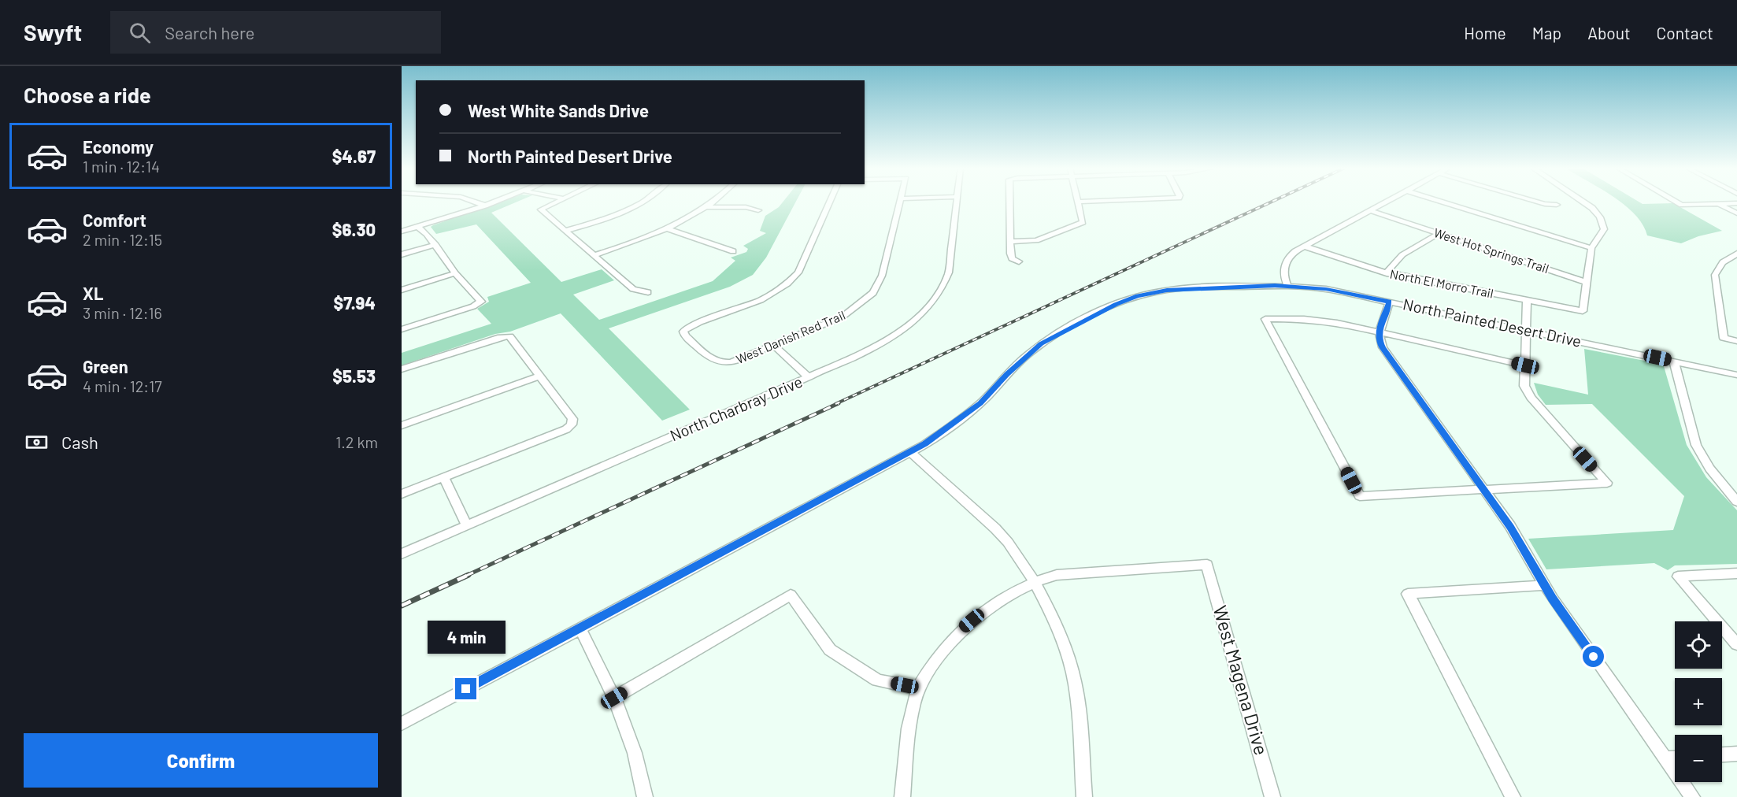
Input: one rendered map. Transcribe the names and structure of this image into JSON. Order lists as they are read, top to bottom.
{
  "streets": {
    "street": [
      "West Hot Springs Trail",
      "North El Morro Trail",
      "North Painted Desert Drive",
      "West Danish Red Trail",
      "North Charbray Drive",
      "West Magena Drive"
    ]
  },
  "crossings": [
    ["West Hot Springs Trail", "North El Morro Trail"]
  ],
  "page": {
    "header": "Swyft",
    "search": "Search here",
    "nav": [
      "Home",
      "Map",
      "About",
      "Contact"
    ],
    "heading": "Choose a ride",
    "banner": ["West White Sands Drive", "North Painted Desert Drive"],
    "list": [
      {
        "name": "Economy",
        "note": "1 min · 12:14",
        "value": "$4.67"
      },
      {
        "name": "Comfort",
        "note": "2 min · 12:15",
        "value": "$6.30"
      },
      {
        "name": "XL",
        "note": "3 min · 12:16",
        "value": "$7.94"
      },
      {
        "name": "Green",
        "note": "4 min · 12:17",
        "value": "$5.53"
      }
    ],
    "pay": ["Cash", "1.2 km"],
    "bubble": "4 min",
    "map_buttons": ["+", "−"],
    "buttons": "Confirm"
  }
}
